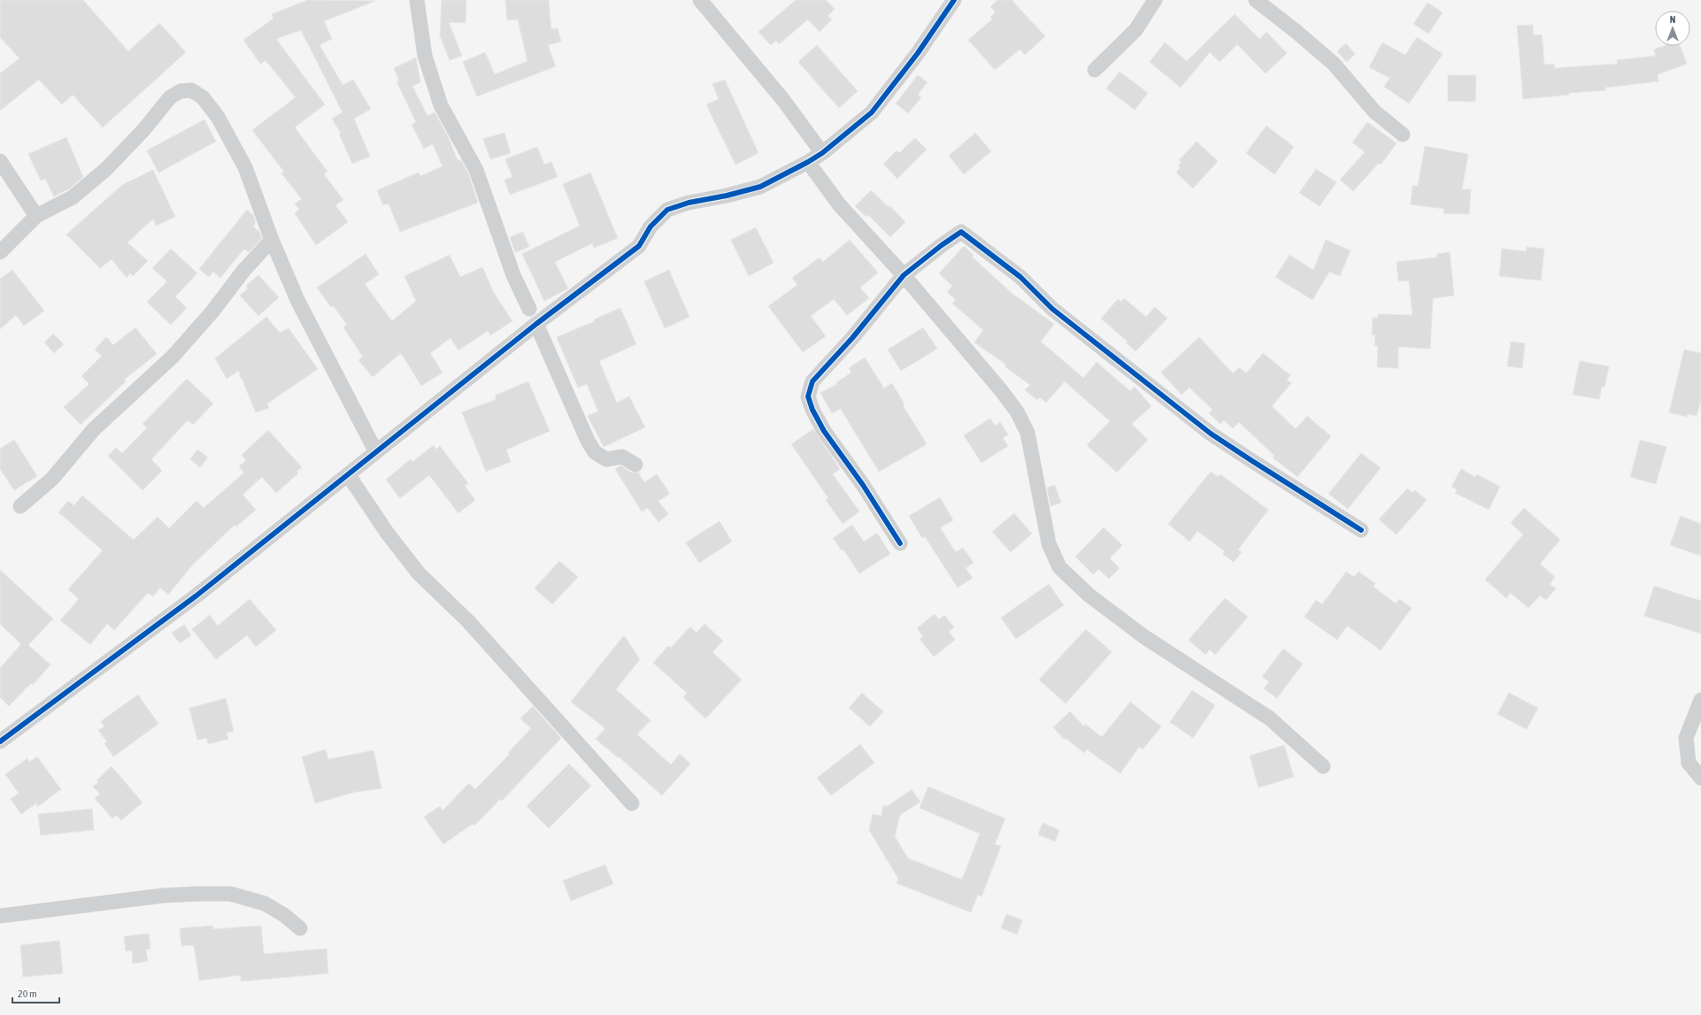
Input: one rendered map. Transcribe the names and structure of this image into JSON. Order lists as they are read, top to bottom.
{
  "scale_bar": "20 m",
  "north": "top"
}
